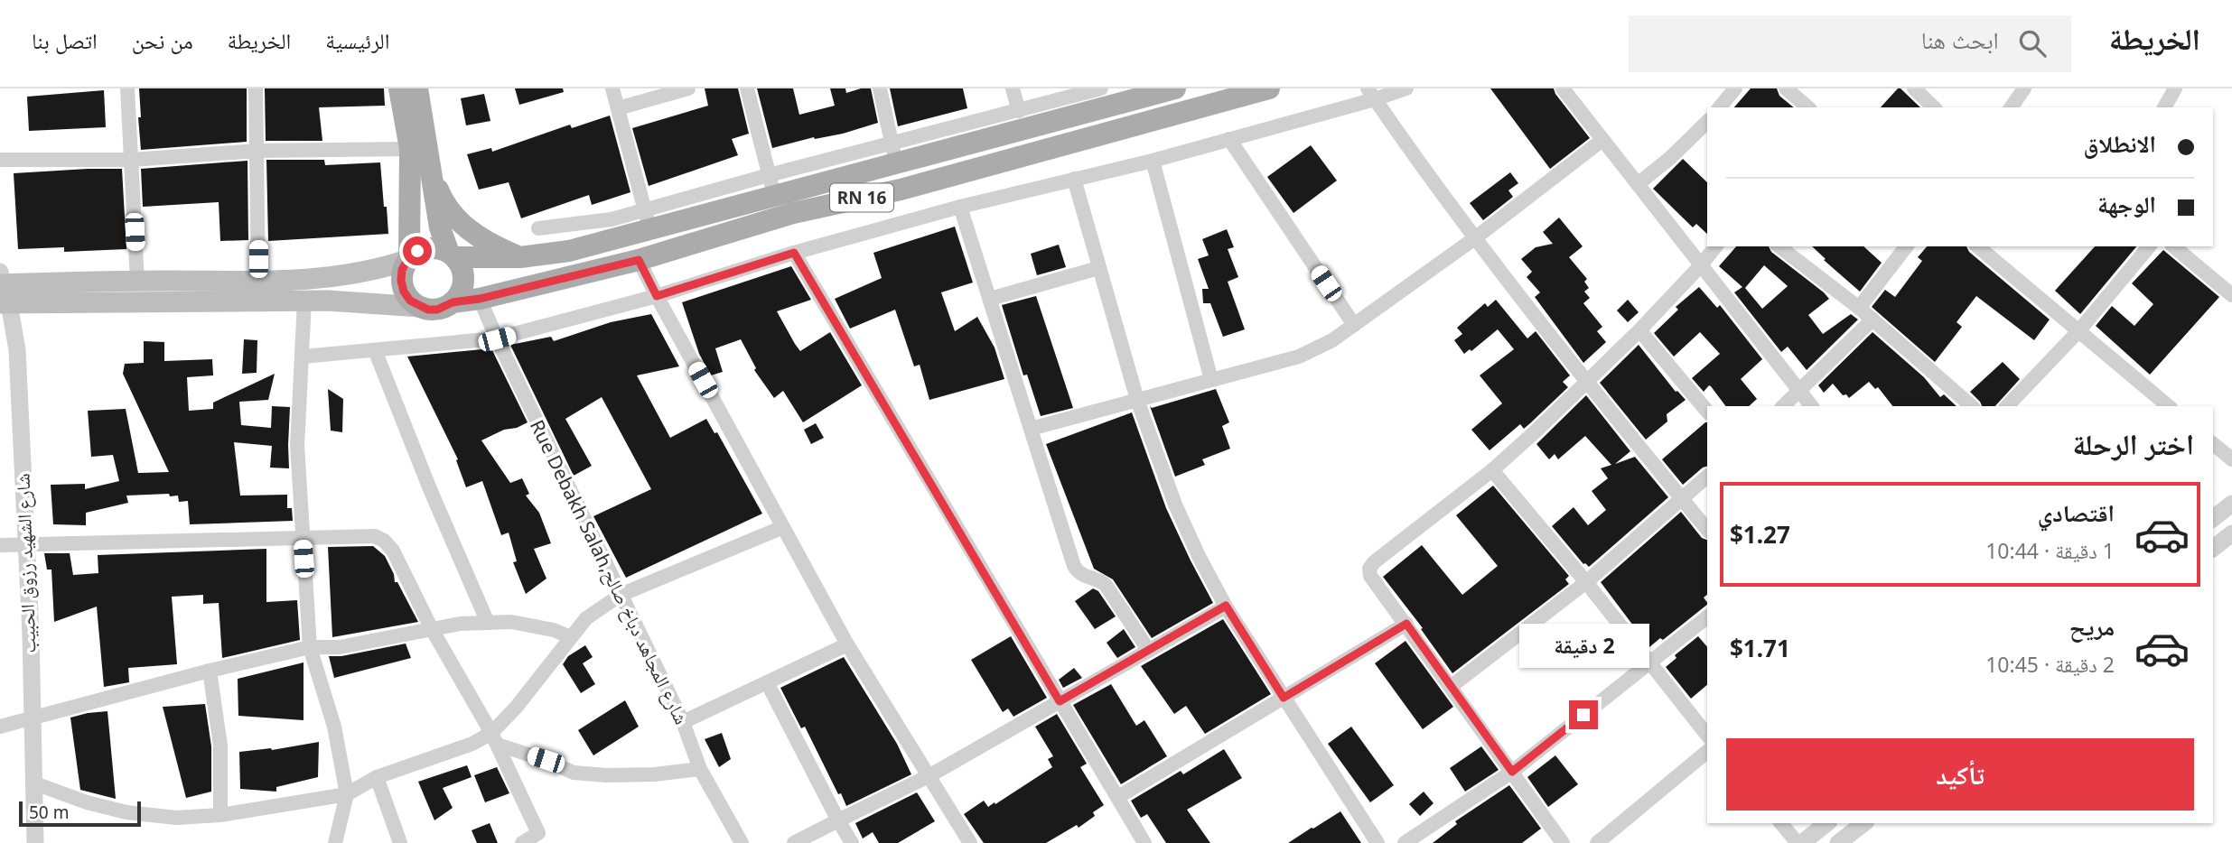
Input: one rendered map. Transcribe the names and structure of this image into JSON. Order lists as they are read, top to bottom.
{
  "streets": {
    "main road": ["RN 16"],
    "street": ["شارع الشهيد رزوق الحبيب", "Rue Debakh Salah,شارع المجاهد دباخ صالح"]
  },
  "crossings": [
    ["RN 16", "Rue Debakh Salah,شارع المجاهد دباخ صالح"]
  ],
  "scale_bar": "50 m",
  "page": {
    "header": "الخريطة",
    "search": "ابحث هنا",
    "nav": [
      "الرئيسية",
      "الخريطة",
      "من نحن",
      "اتصل بنا"
    ],
    "banner": ["الانطلاق", "الوجهة"],
    "heading": "اختر الرحلة",
    "list": [
      {
        "name": "اقتصادي",
        "note": "1 دقيقة · 10:44",
        "value": "$1.27"
      },
      {
        "name": "مريح",
        "note": "2 دقيقة · 10:45",
        "value": "$1.71"
      }
    ],
    "bubble": "2 دقيقة",
    "buttons": "تأكيد",
    "scale": "50 m"
  }
}
